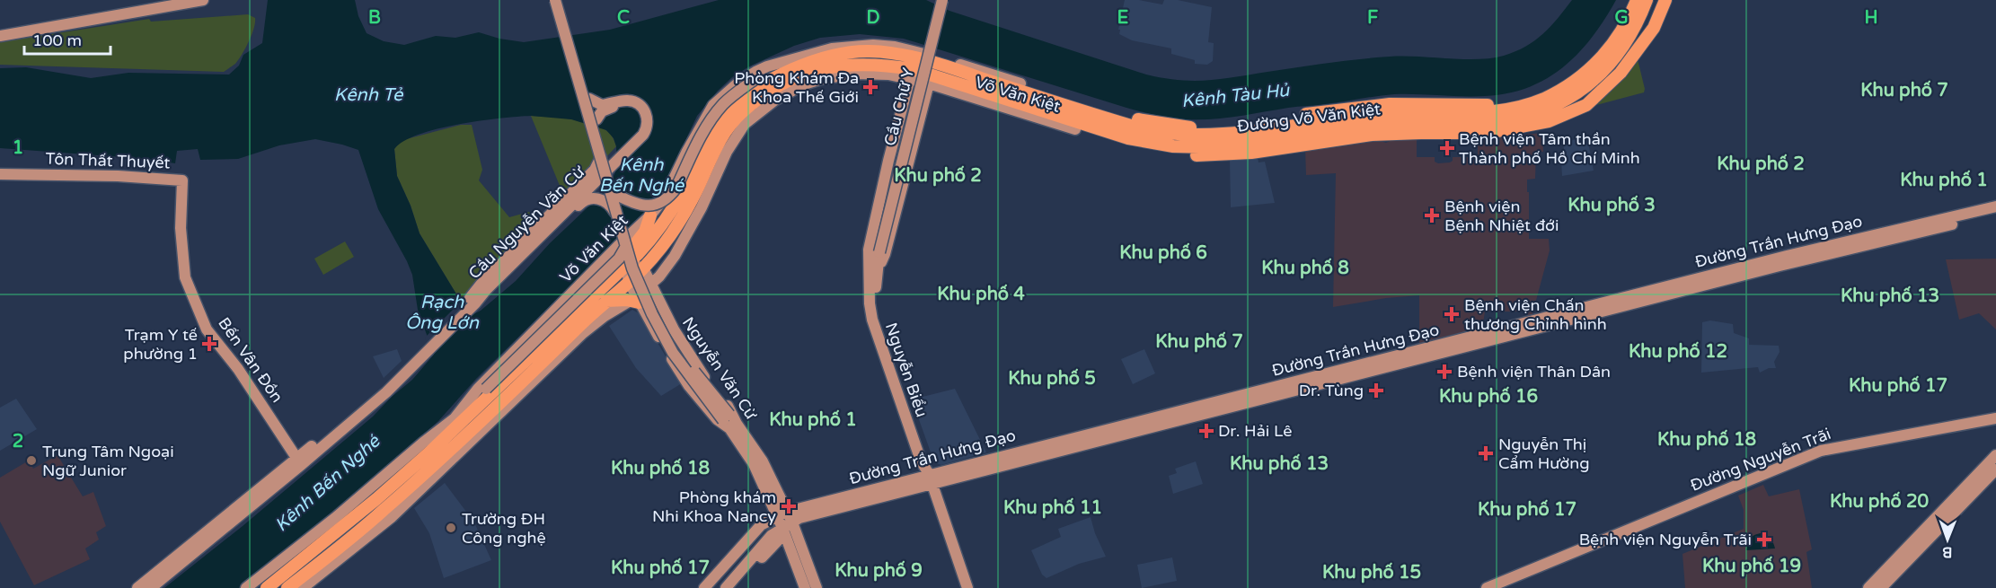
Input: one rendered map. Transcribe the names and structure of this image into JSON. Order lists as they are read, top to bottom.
{
  "streets": {
    "highway": ["Võ Văn Kiệt", "Đường Võ Văn Kiệt"],
    "main road": [
      "Cầu Chữ Y",
      "Tôn Thất Thuyết",
      "Cầu Nguyễn Văn Cừ",
      "Đường Trần Hưng Đạo",
      "Bến Vân Đồn",
      "Nguyễn Văn Cừ",
      "Nguyễn Biểu",
      "Đường Nguyễn Trãi"
    ]
  },
  "crossings": [
    ["Võ Văn Kiệt", "Đường Võ Văn Kiệt"],
    ["Võ Văn Kiệt", "Nguyễn Văn Cừ"],
    ["Võ Văn Kiệt", "Nguyễn Biểu"],
    ["Cầu Chữ Y", "Nguyễn Biểu"],
    ["Đường Võ Văn Kiệt", "Nguyễn Biểu"],
    ["Tôn Thất Thuyết", "Bến Vân Đồn"],
    ["Cầu Nguyễn Văn Cừ", "Nguyễn Văn Cừ"],
    ["Đường Trần Hưng Đạo", "Nguyễn Văn Cừ"],
    ["Đường Trần Hưng Đạo", "Nguyễn Biểu"]
  ],
  "districts": [
    "Khu phố 7",
    "Khu phố 2",
    "Khu phố 2",
    "Khu phố 1",
    "Khu phố 3",
    "Khu phố 6",
    "Khu phố 8",
    "Khu phố 4",
    "Khu phố 13",
    "Khu phố 7",
    "Khu phố 12",
    "Khu phố 5",
    "Khu phố 17",
    "Khu phố 16",
    "Khu phố 1",
    "Khu phố 18",
    "Khu phố 13",
    "Khu phố 18",
    "Khu phố 20",
    "Khu phố 11",
    "Khu phố 17",
    "Khu phố 19",
    "Khu phố 17",
    "Khu phố 9",
    "Khu phố 15"
  ],
  "water": [
    "Kênh Tẻ",
    "Kênh Tàu Hủ",
    "Kênh Bến Nghé",
    "Rạch Ông Lớn"
  ],
  "places": {
    "health": [
      "Phòng Khám Đa Khoa Thế Giới",
      "Bệnh viện Tâm thần Thành phố Hồ Chí Minh",
      "Bệnh viện Bệnh Nhiệt đới",
      "Bệnh viện Chấn thương Chỉnh hình",
      "Trạm Y tế phường 1",
      "Bệnh viện Thân Dân",
      "Dr. Tùng",
      "Dr. Hải Lê",
      "Nguyễn Thị Cẩm Hường",
      "Phòng khám Nhi Khoa Nancy",
      "Bệnh viện Nguyễn Trãi"
    ],
    "other": ["Trung Tâm Ngoại Ngữ Junior", "Trường ĐH Công nghệ"]
  },
  "scale_bar": "100 m",
  "north": "bottom",
  "grid": {
    "columns": [
      "B",
      "C",
      "D",
      "E",
      "F",
      "G",
      "H"
    ],
    "rows": ["1", "2"]
  }
}
